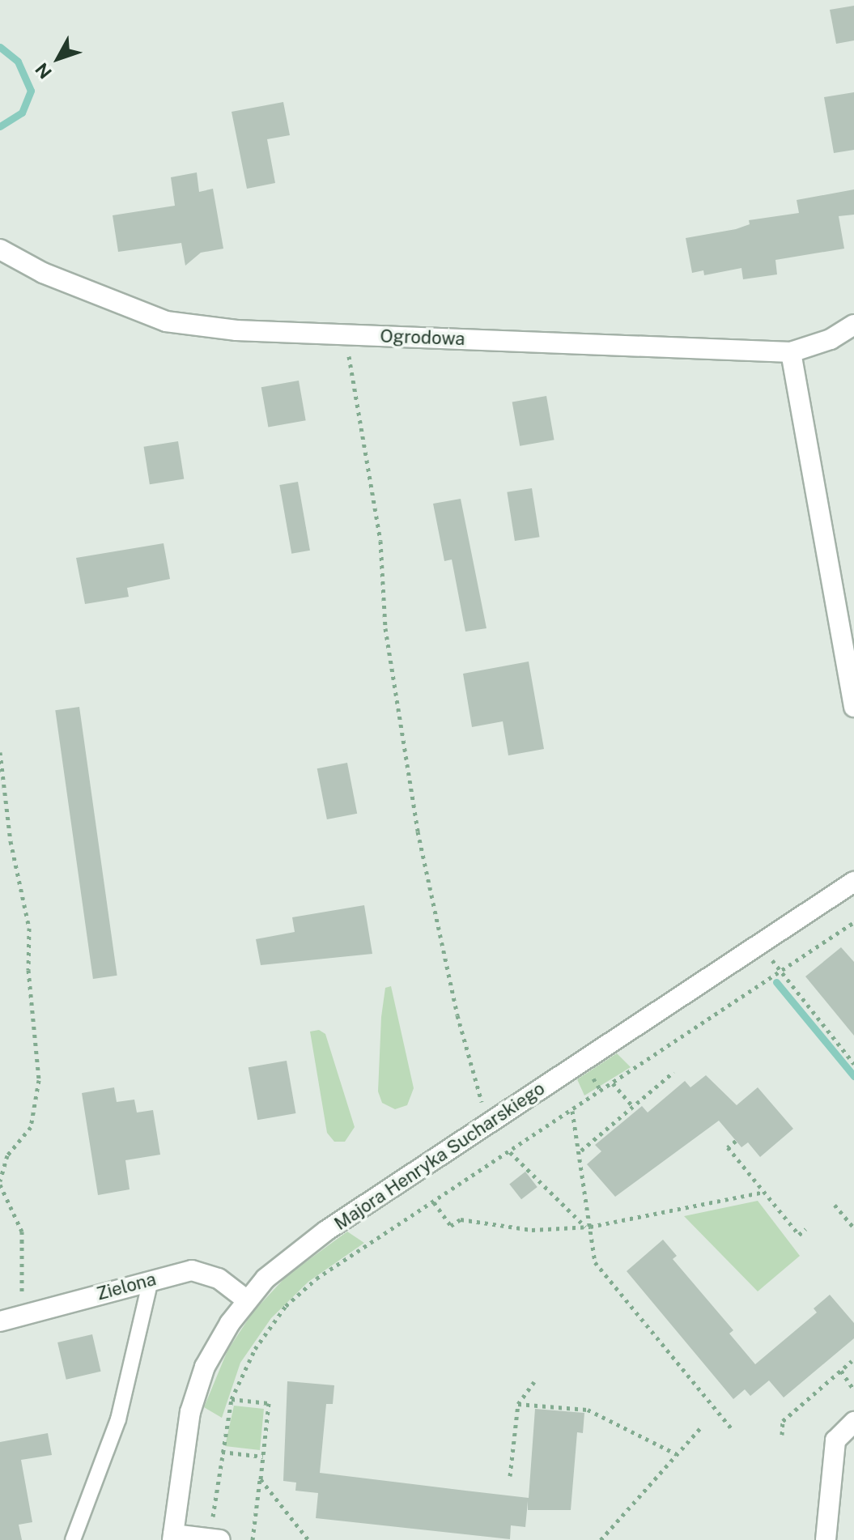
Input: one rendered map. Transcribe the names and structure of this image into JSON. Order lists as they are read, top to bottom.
{
  "streets": {
    "street": ["Ogrodowa", "Majora Henryka Sucharskiego", "Zielona"]
  },
  "crossings": [
    ["Majora Henryka Sucharskiego", "Zielona"]
  ],
  "north": "bottom left"
}
